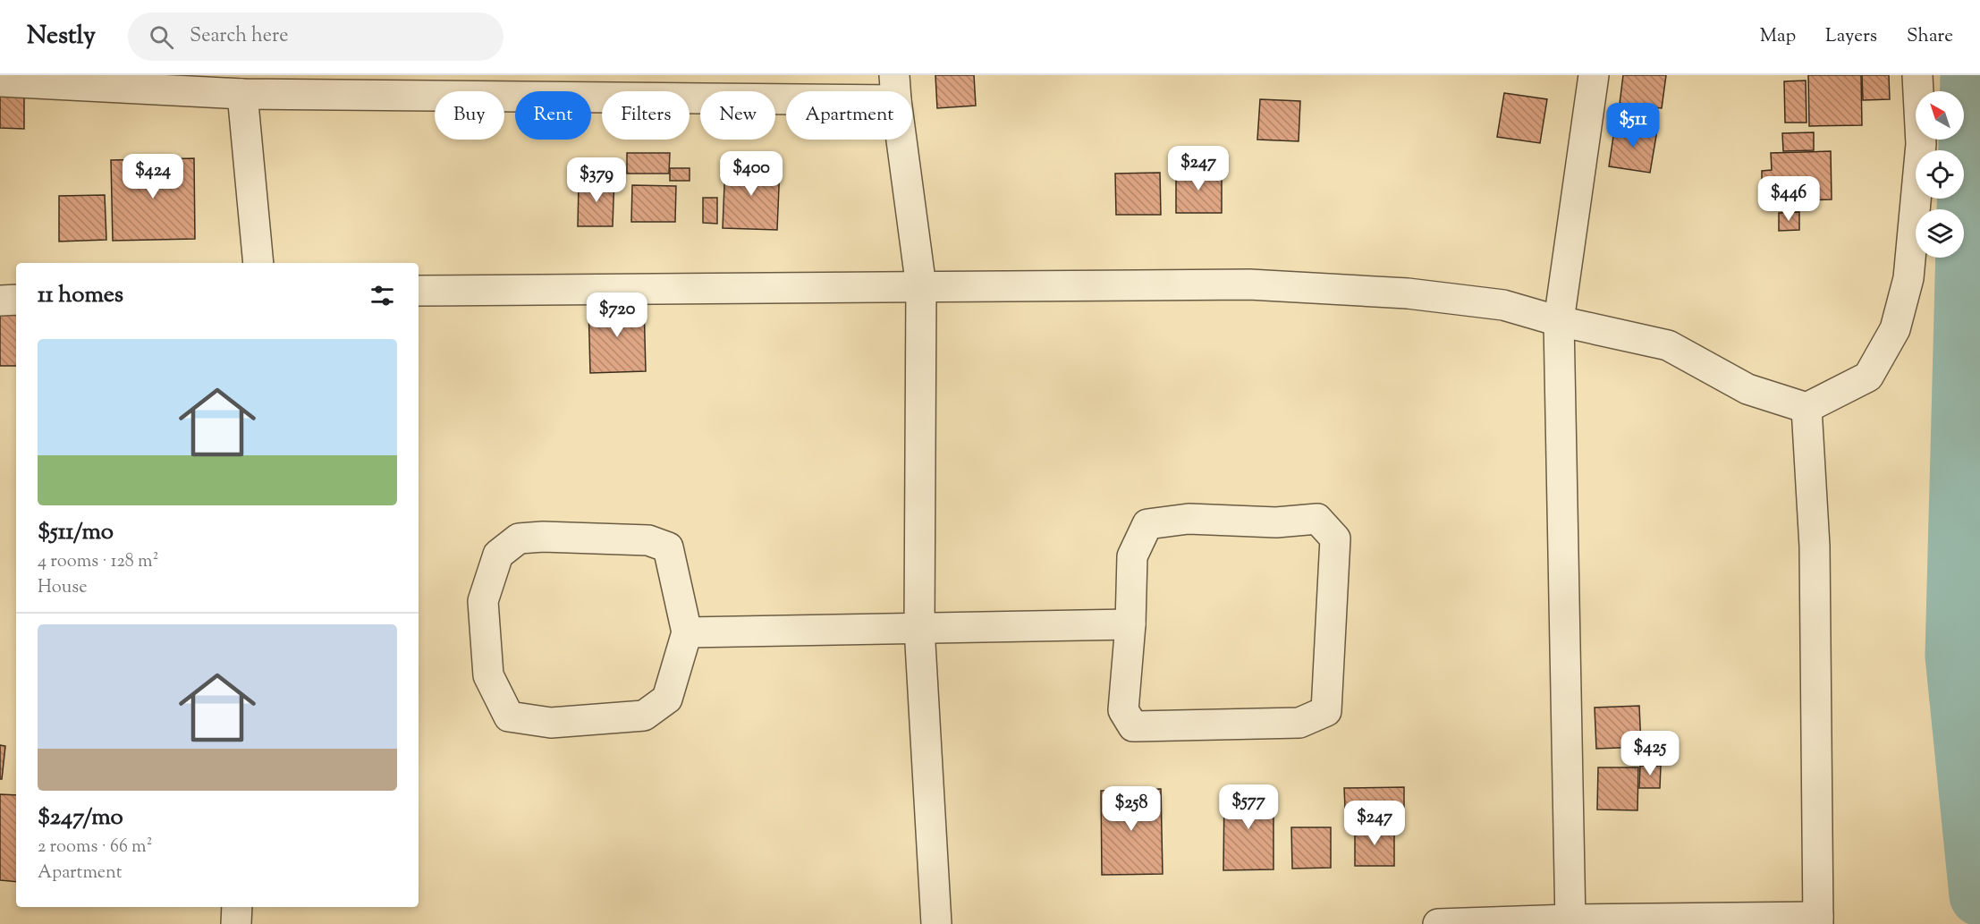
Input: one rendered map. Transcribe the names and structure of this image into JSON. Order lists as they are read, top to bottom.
{
  "north": "top left",
  "page": {
    "header": "Nestly",
    "search": "Search here",
    "nav": ["Map", "Layers", "Share"],
    "chip": [
      "Buy",
      "Rent",
      "Filters",
      "New",
      "Apartment"
    ],
    "price": [
      "$511",
      "$247",
      "$400",
      "$424",
      "$379",
      "$446",
      "$720",
      "$425",
      "$577",
      "$258",
      "$247"
    ],
    "heading": "11 homes",
    "list": [
      {
        "name": "$511/mo",
        "note": "4 rooms · 128 m² · House"
      },
      {
        "name": "$247/mo",
        "note": "2 rooms · 66 m² · Apartment"
      }
    ]
  }
}
